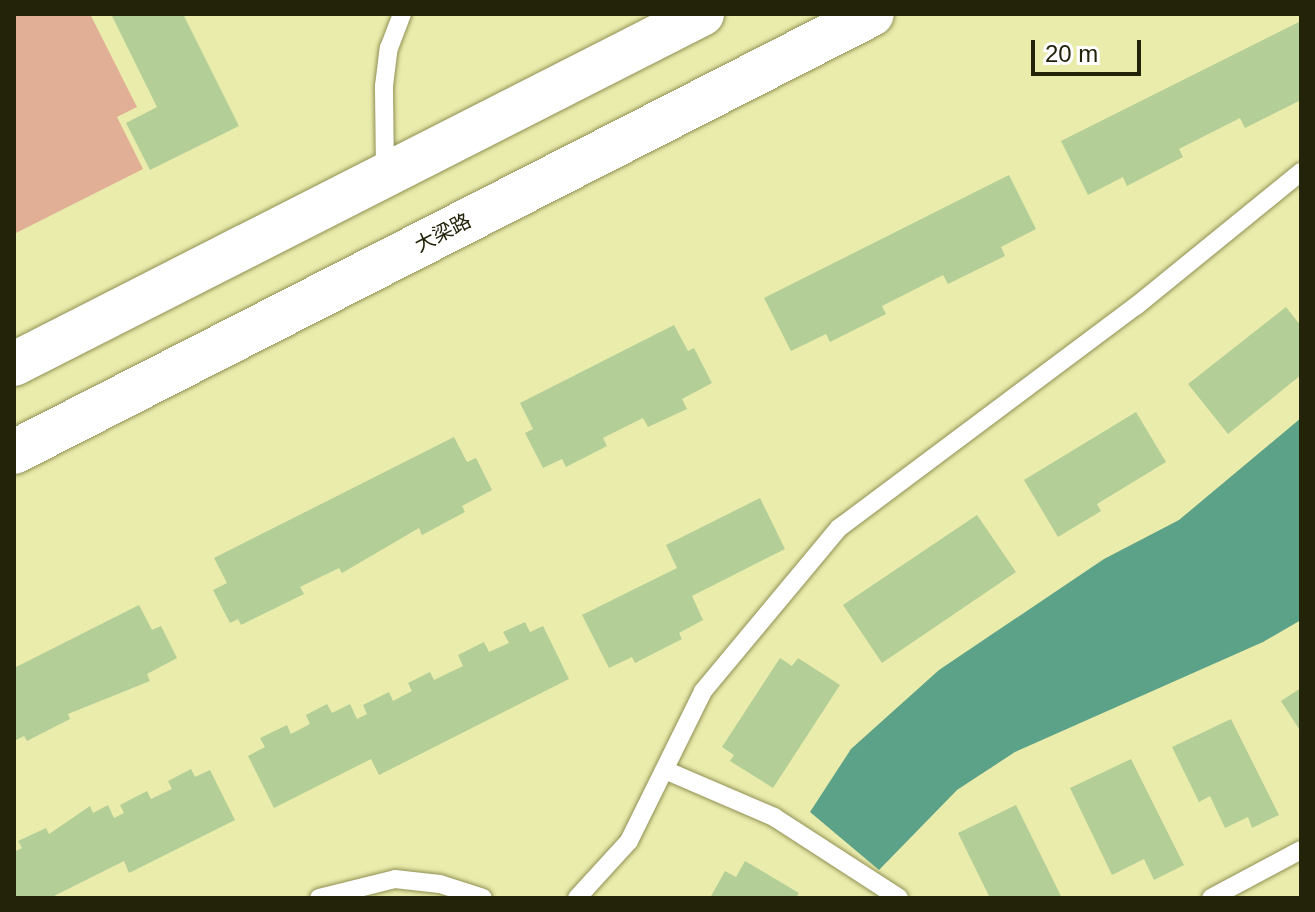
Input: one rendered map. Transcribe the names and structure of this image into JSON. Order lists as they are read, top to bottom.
{
  "streets": {
    "main road": ["大梁路"]
  },
  "scale_bar": "20 m"
}
